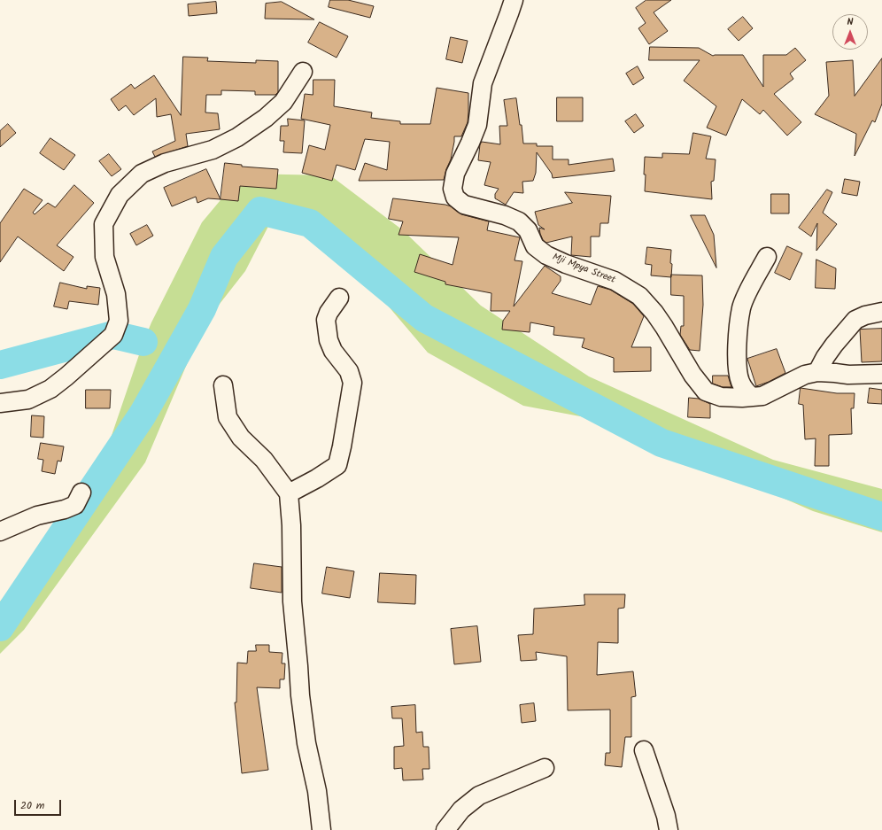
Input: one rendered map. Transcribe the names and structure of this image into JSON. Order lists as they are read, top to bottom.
{
  "streets": {
    "street": ["Mji Mpya Street"]
  },
  "scale_bar": "20 m",
  "north": "top"
}
